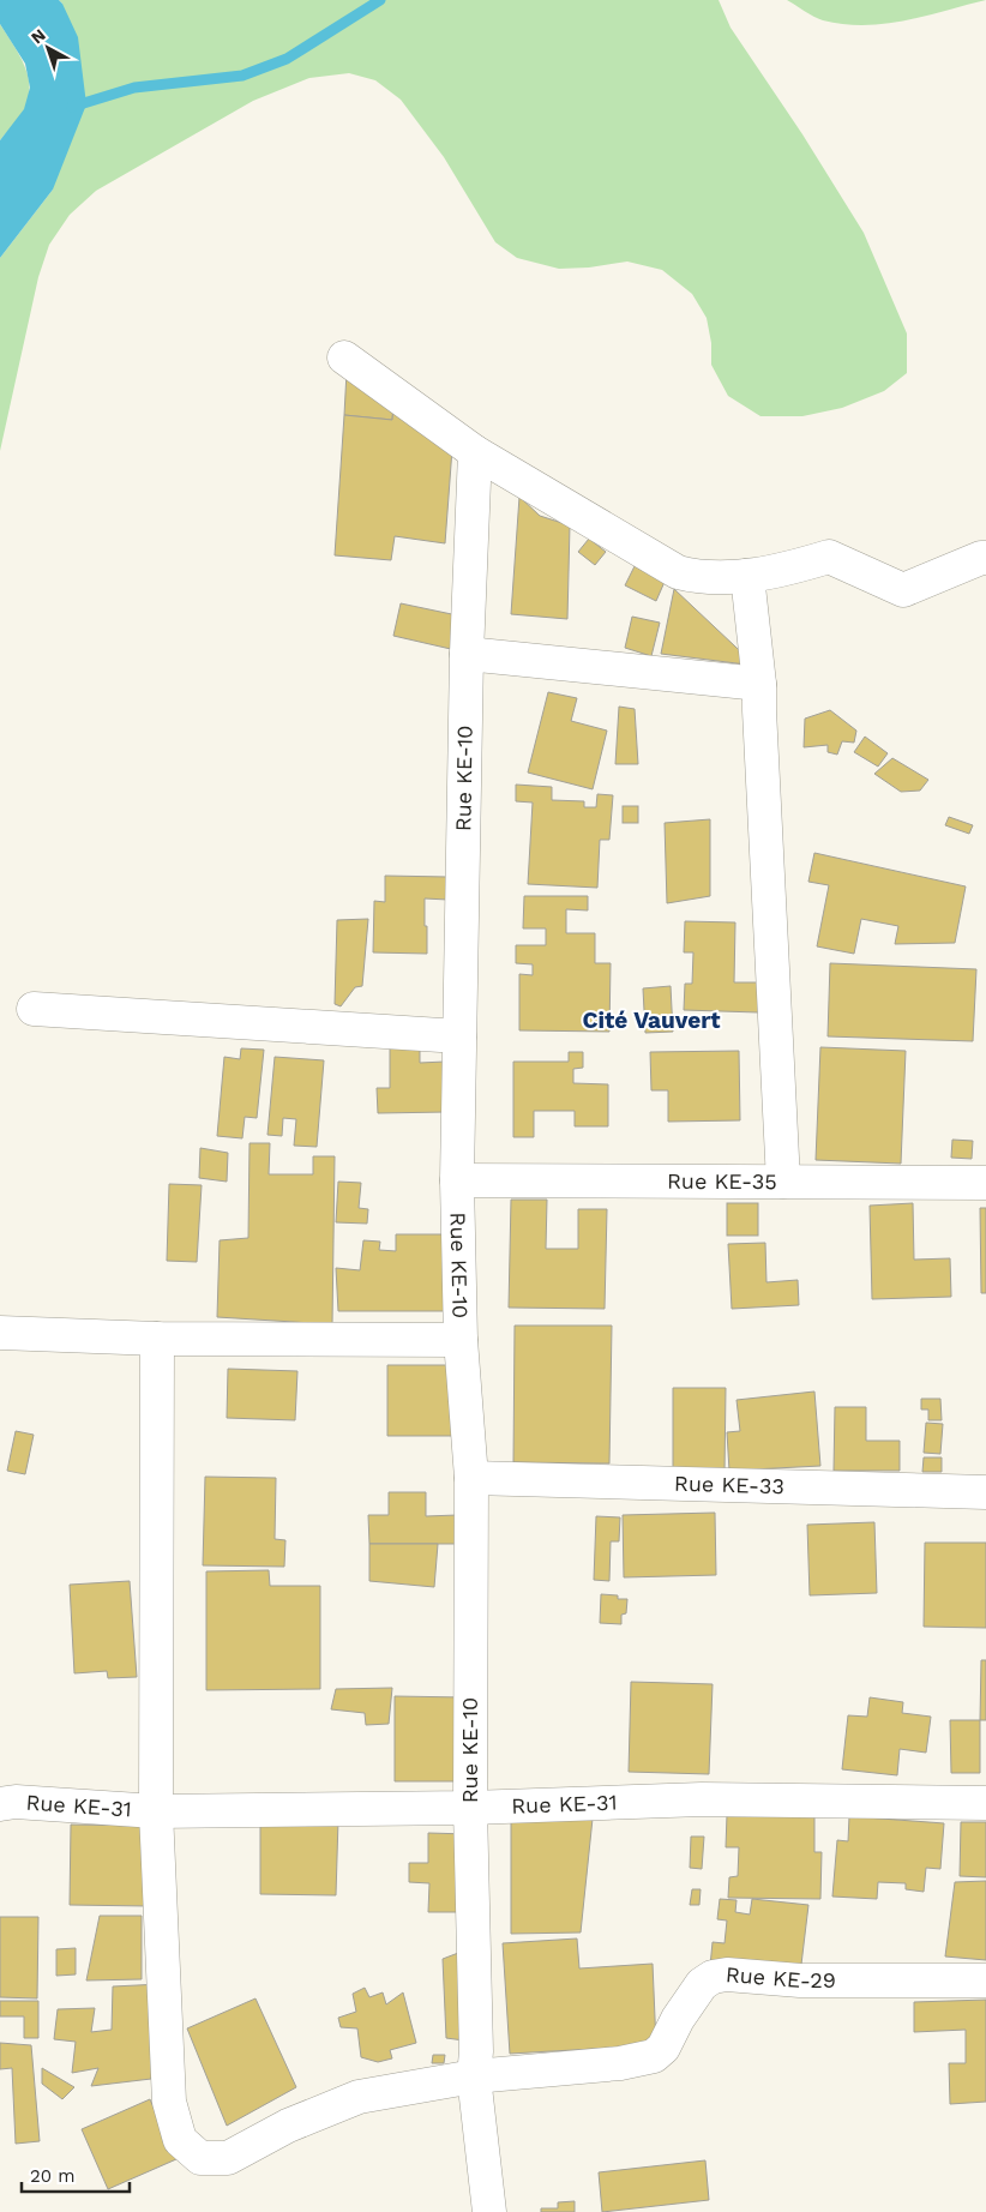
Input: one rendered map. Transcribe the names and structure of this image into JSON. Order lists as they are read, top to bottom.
{
  "streets": {
    "street": [
      "Rue KE-10",
      "Rue KE-35",
      "Rue KE-33",
      "Rue KE-31",
      "Rue KE-29"
    ]
  },
  "crossings": [
    ["Rue KE-10", "Rue KE-35"],
    ["Rue KE-10", "Rue KE-33"],
    ["Rue KE-10", "Rue KE-31"],
    ["Rue KE-10", "Rue KE-29"]
  ],
  "districts": ["Cité Vauvert"],
  "scale_bar": "20 m",
  "north": "top left"
}
